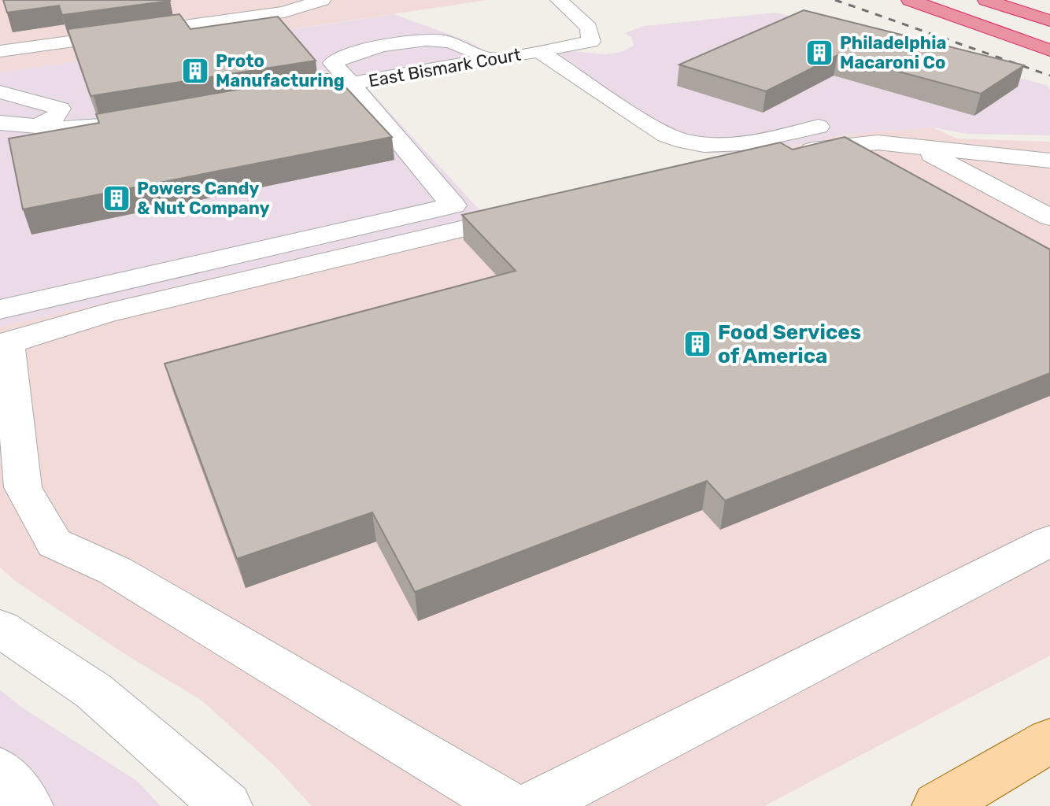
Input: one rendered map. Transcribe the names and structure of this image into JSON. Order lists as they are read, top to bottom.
{
  "streets": {
    "street": ["East Bismark Court"]
  },
  "places": {
    "building": [
      "Philadelphia Macaroni Co",
      "Proto Manufacturing",
      "Powers Candy & Nut Company",
      "Food Services of America"
    ]
  }
}
